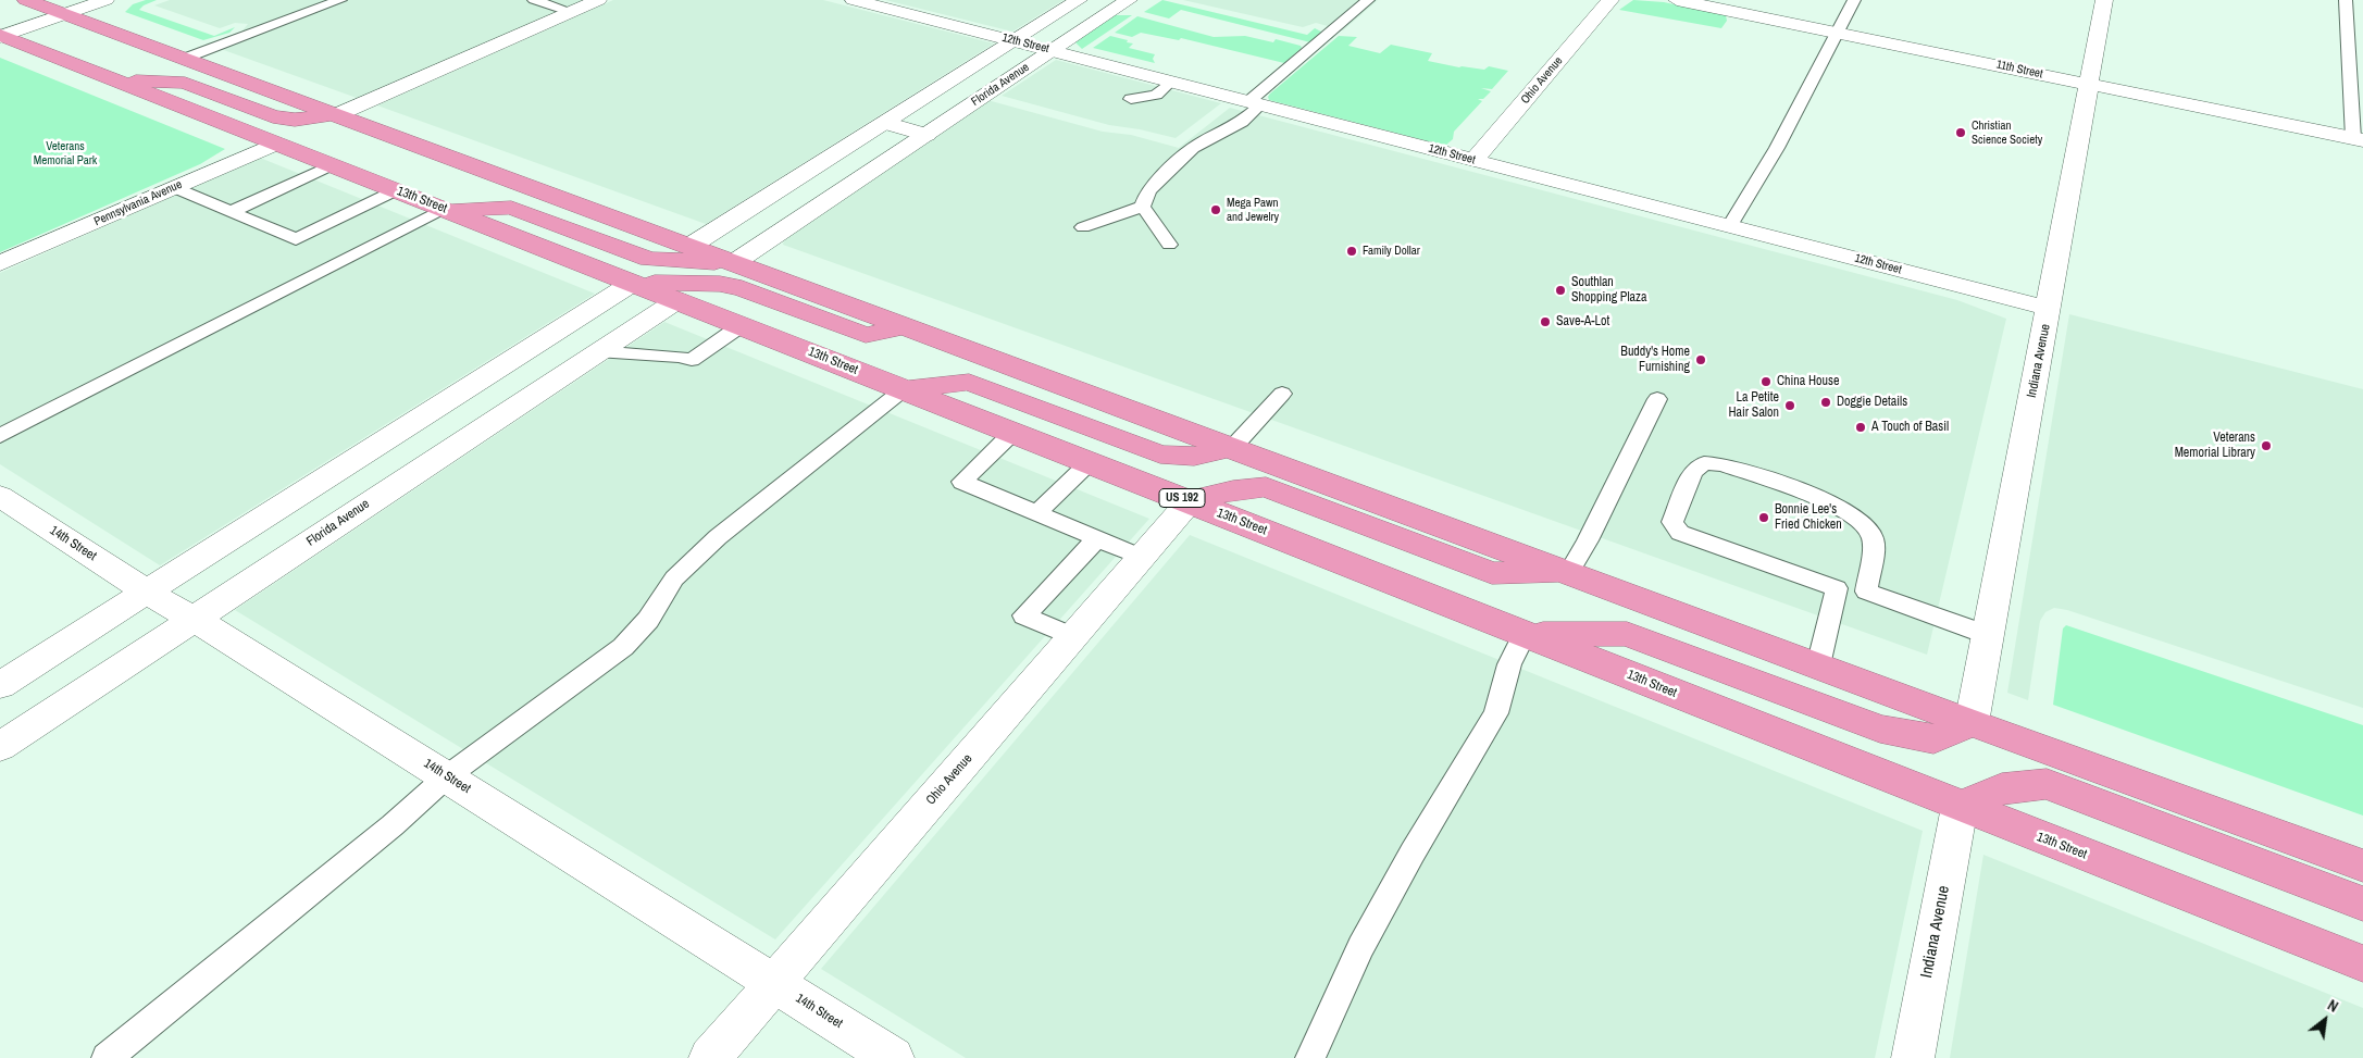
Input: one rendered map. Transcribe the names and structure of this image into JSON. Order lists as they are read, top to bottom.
{
  "streets": {
    "highway": ["13th Street", "US 192"],
    "street": [
      "12th Street",
      "11th Street",
      "Ohio Avenue",
      "Florida Avenue",
      "Pennsylvania Avenue",
      "Indiana Avenue",
      "14th Street"
    ]
  },
  "crossings": [
    ["12th Street", "Ohio Avenue"],
    ["12th Street", "Florida Avenue"],
    ["12th Street", "Indiana Avenue"],
    ["11th Street", "Indiana Avenue"],
    ["Ohio Avenue", "13th Street"],
    ["Ohio Avenue", "14th Street"],
    ["Florida Avenue", "13th Street"],
    ["Florida Avenue", "14th Street"],
    ["13th Street", "Pennsylvania Avenue"],
    ["13th Street", "Indiana Avenue"]
  ],
  "parks": ["Veterans Memorial Park"],
  "places": [
    "Christian Science Society",
    "Mega Pawn and Jewelry",
    "Family Dollar",
    "Southlan Shopping Plaza",
    "Save-A-Lot",
    "Buddy's Home Furnishing",
    "China House",
    "Doggie Details",
    "La Petite Hair Salon",
    "A Touch of Basil",
    "Veterans Memorial Library",
    "Bonnie Lee's Fried Chicken"
  ],
  "north": "top right"
}
